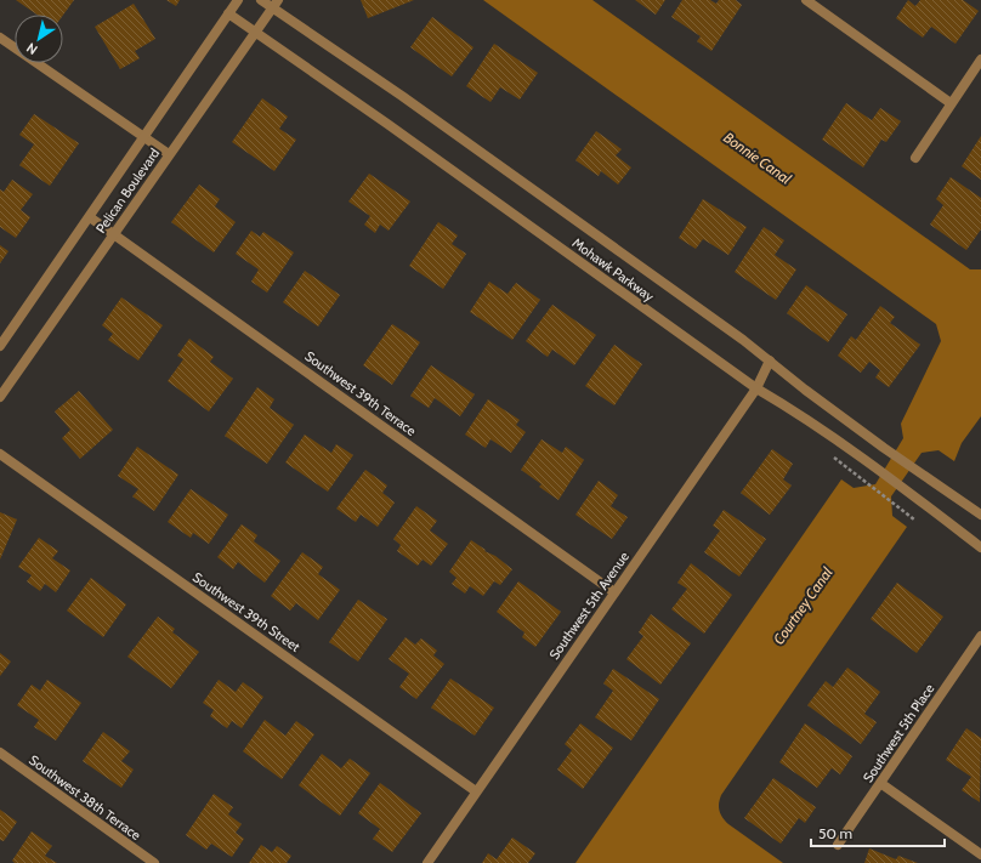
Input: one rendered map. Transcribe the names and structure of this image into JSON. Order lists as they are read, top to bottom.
{
  "streets": {
    "street": [
      "Pelican Boulevard",
      "Mohawk Parkway",
      "Southwest 39th Terrace",
      "Southwest 5th Avenue",
      "Southwest 39th Street",
      "Southwest 5th Place",
      "Southwest 38th Terrace"
    ]
  },
  "crossings": [
    ["Pelican Boulevard", "Mohawk Parkway"],
    ["Pelican Boulevard", "Southwest 39th Terrace"],
    ["Mohawk Parkway", "Southwest 5th Avenue"],
    ["Southwest 39th Terrace", "Southwest 5th Avenue"],
    ["Southwest 5th Avenue", "Southwest 39th Street"]
  ],
  "water": ["Bonnie Canal", "Courtney Canal"],
  "scale_bar": "50 m",
  "north": "bottom left"
}
